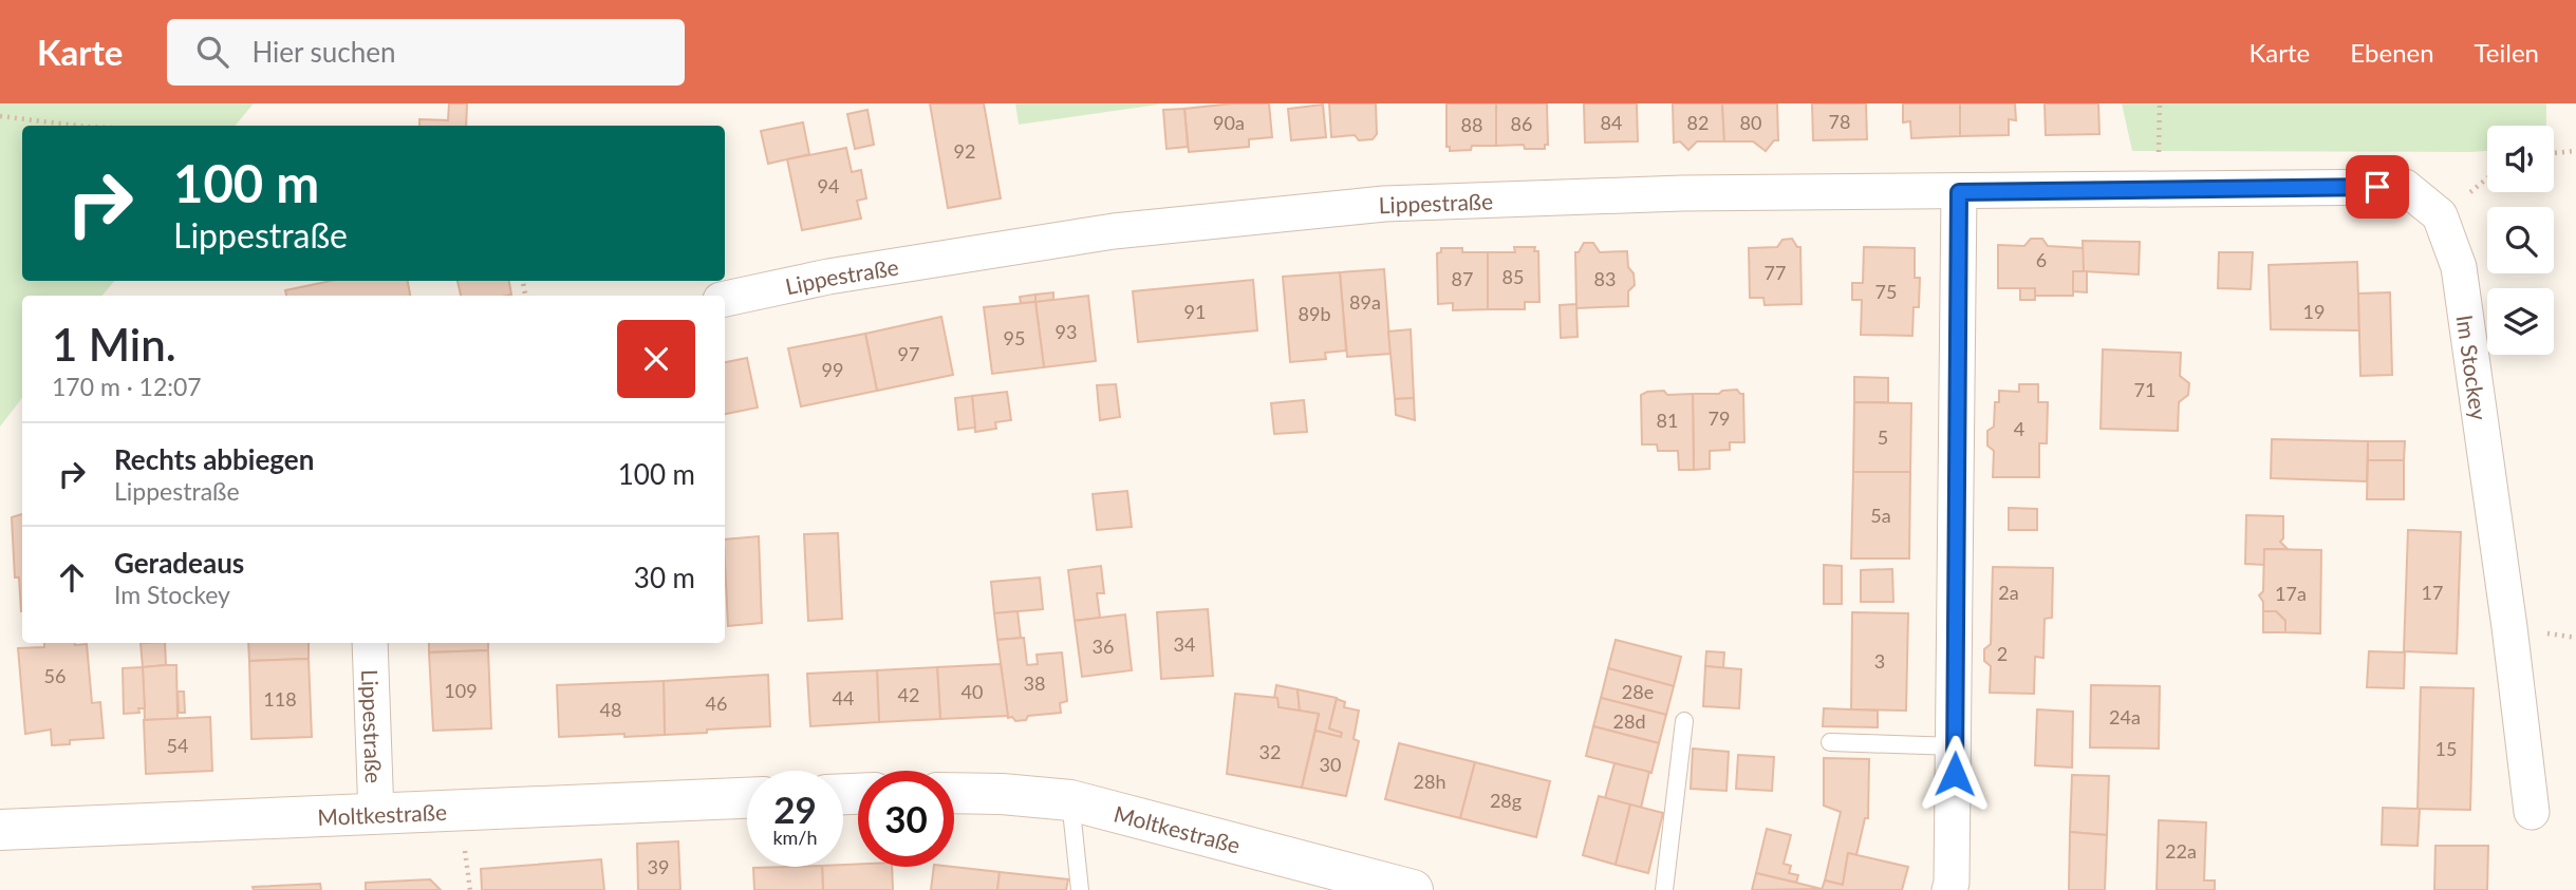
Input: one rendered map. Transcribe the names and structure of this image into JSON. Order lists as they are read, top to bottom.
{
  "streets": {
    "street": ["Lippestraße", "Im Stockey", "Moltkestraße"]
  },
  "crossings": [
    ["Lippestraße", "Im Stockey"],
    ["Lippestraße", "Moltkestraße"]
  ],
  "house_numbers": [
    "78",
    "90a",
    "84",
    "82",
    "80",
    "86",
    "88",
    "92",
    "94",
    "6",
    "77",
    "85",
    "87",
    "83",
    "75",
    "89a",
    "91",
    "19",
    "89b",
    "93",
    "95",
    "97",
    "99",
    "71",
    "79",
    "81",
    "4",
    "5",
    "5a",
    "2a",
    "17",
    "17a",
    "34",
    "36",
    "2",
    "3",
    "56",
    "38",
    "109",
    "40",
    "28e",
    "42",
    "44",
    "118",
    "46",
    "48",
    "24a",
    "28d",
    "54",
    "15",
    "32",
    "30",
    "28h",
    "28g",
    "22a",
    "39"
  ],
  "page": {
    "header": "Karte",
    "search": "Hier suchen",
    "nav": ["Karte", "Ebenen", "Teilen"],
    "turn": ["100 m", "Lippestraße"],
    "heading": ["1 Min.", "170 m · 12:07"],
    "list": [
      {
        "name": "Rechts abbiegen",
        "note": "Lippestraße",
        "value": "100 m"
      },
      {
        "name": "Geradeaus",
        "note": "Im Stockey",
        "value": "30 m"
      }
    ],
    "speed": "29 km/h",
    "limit": "30"
  }
}
